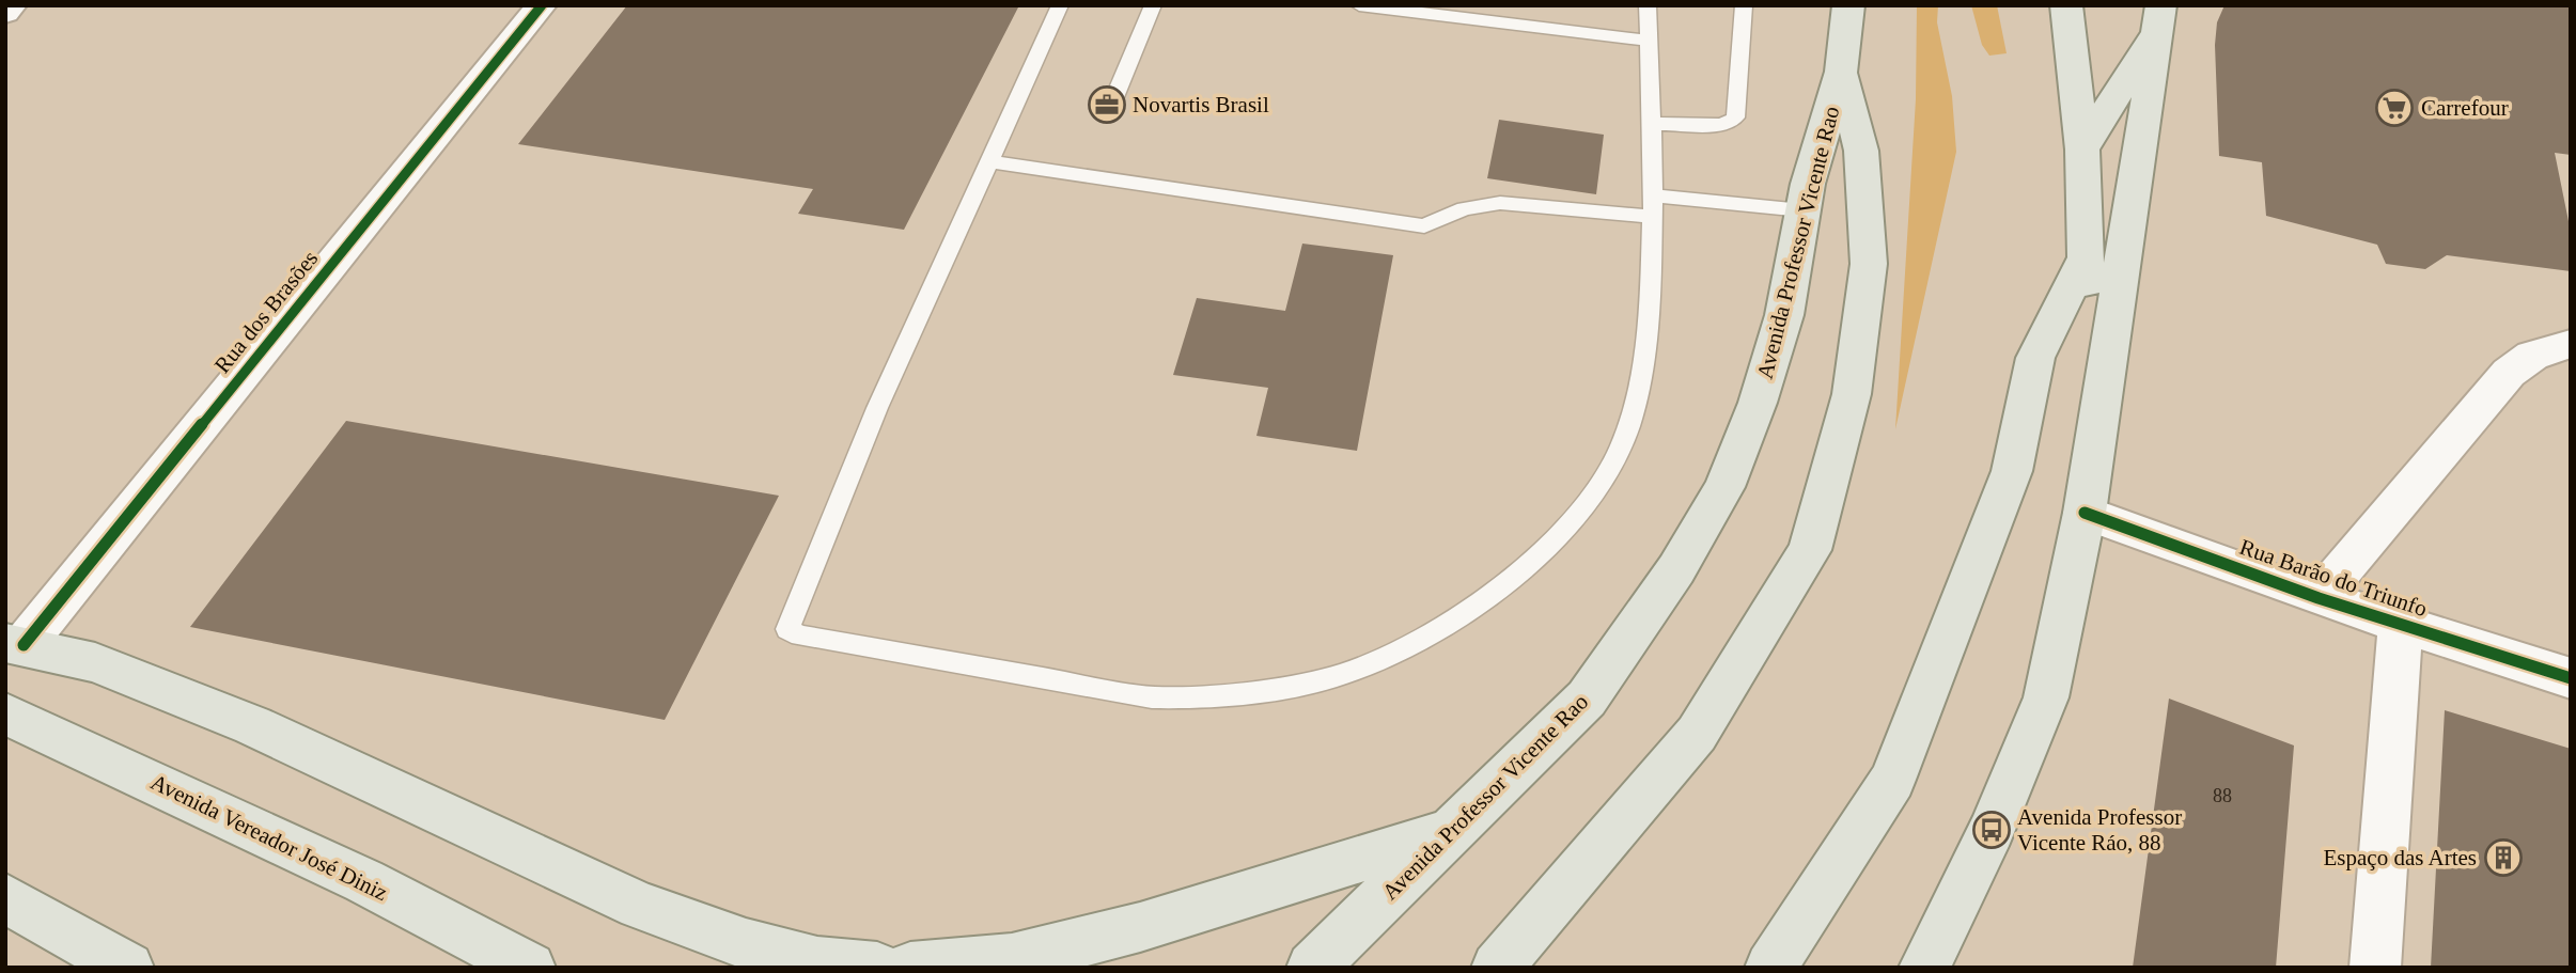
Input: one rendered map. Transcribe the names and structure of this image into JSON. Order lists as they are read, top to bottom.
{
  "streets": {
    "main road": ["Avenida Professor Vicente Rao", "Avenida Vereador José Diniz"],
    "street": ["Rua dos Brasões", "Rua Barão do Triunfo"]
  },
  "places": {
    "office": ["Novartis Brasil"],
    "supermarket": ["Carrefour"],
    "bus stop": ["Avenida Professor Vicente Ráo, 88"],
    "building": ["Espaço das Artes"]
  },
  "house_numbers": ["88"]
}
